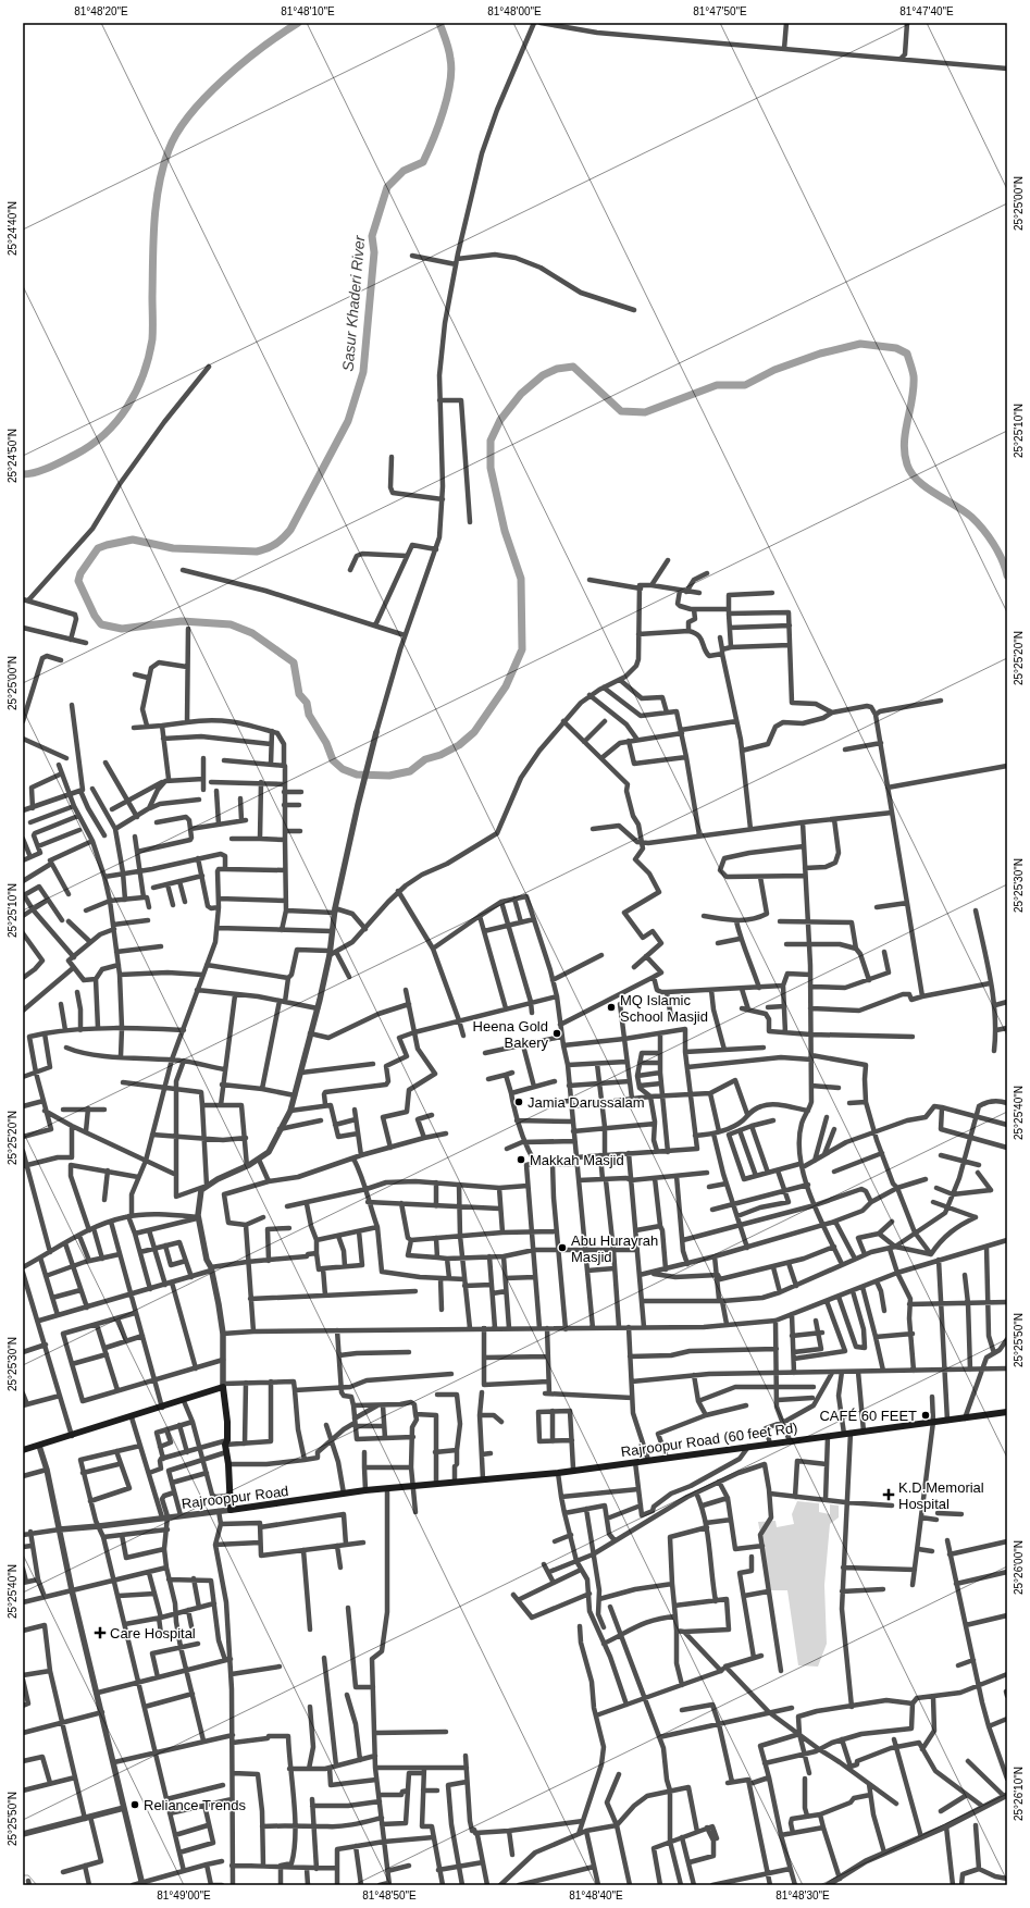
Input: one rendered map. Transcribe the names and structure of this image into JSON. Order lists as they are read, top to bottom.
{
  "streets": {
    "main road": ["Rajroopur Road (60 feet Rd)", "Rajrooppur Road"]
  },
  "crossings": [
    ["Rajroopur Road (60 feet Rd)", "Rajrooppur Road"]
  ],
  "water": ["Sasur Khaderi River"],
  "places": {
    "other": [
      "MQ Islamic School Masjid",
      "Heena Gold Bakery",
      "Jamia Darussalam",
      "Makkah Masjid",
      "Abu Hurayrah Masjid",
      "CAFÉ 60 FEET",
      "Reliance Trends"
    ],
    "health": ["K.D.Memorial Hospital", "Care Hospital"]
  },
  "coordinates": [
    "81°48'20\"E",
    "81°48'10\"E",
    "81°48'00\"E",
    "81°47'50\"E",
    "81°47'40\"E",
    "25°25'00\"N",
    "25°24'40\"N",
    "25°25'10\"N",
    "25°24'50\"N",
    "25°25'20\"N",
    "25°25'30\"N",
    "25°25'40\"N",
    "25°25'50\"N",
    "25°26'00\"N",
    "25°26'10\"N",
    "81°49'00\"E",
    "81°48'50\"E",
    "81°48'40\"E",
    "81°48'30\"E"
  ]
}
